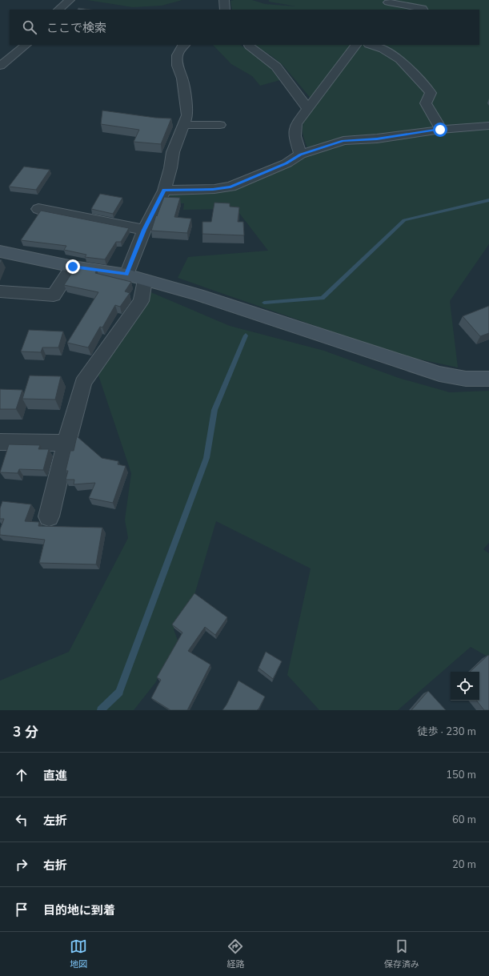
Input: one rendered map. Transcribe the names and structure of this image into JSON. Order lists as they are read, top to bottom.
{
  "page": {
    "search": "ここで検索",
    "heading": ["3 分", "徒歩 · 230 m"],
    "list": [
      ["直進", "150 m"],
      ["左折", "60 m"],
      ["右折", "20 m"],
      "目的地に到着"
    ],
    "nav": ["地図", "経路", "保存済み"]
  }
}
